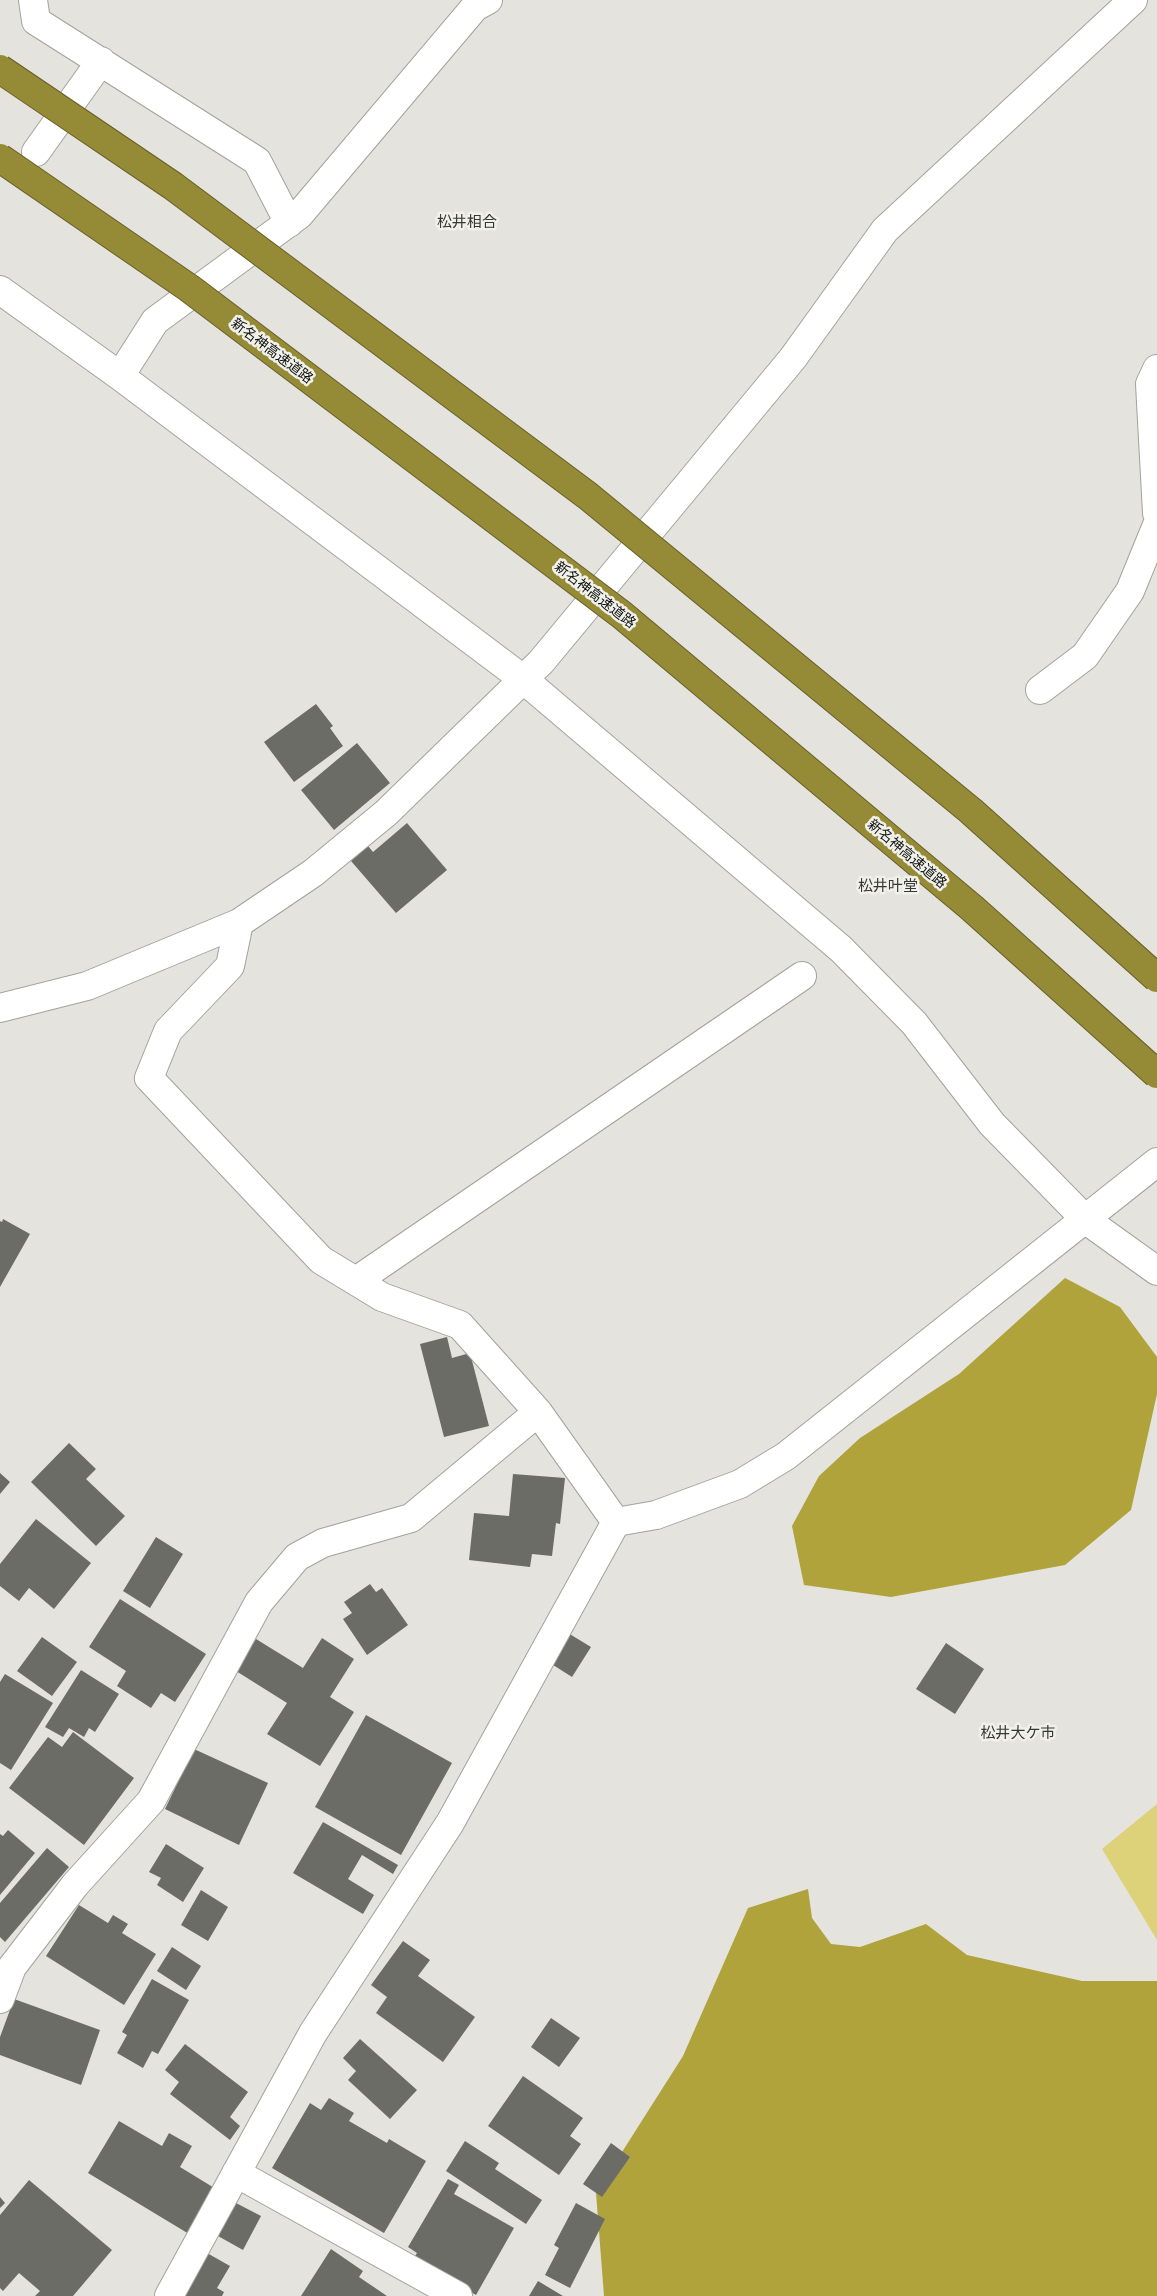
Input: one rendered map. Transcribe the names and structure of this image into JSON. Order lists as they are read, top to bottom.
{
  "streets": {
    "highway": ["新名神高速道路"]
  },
  "districts": ["松井相合", "松井叶堂", "松井大ケ市"]
}
